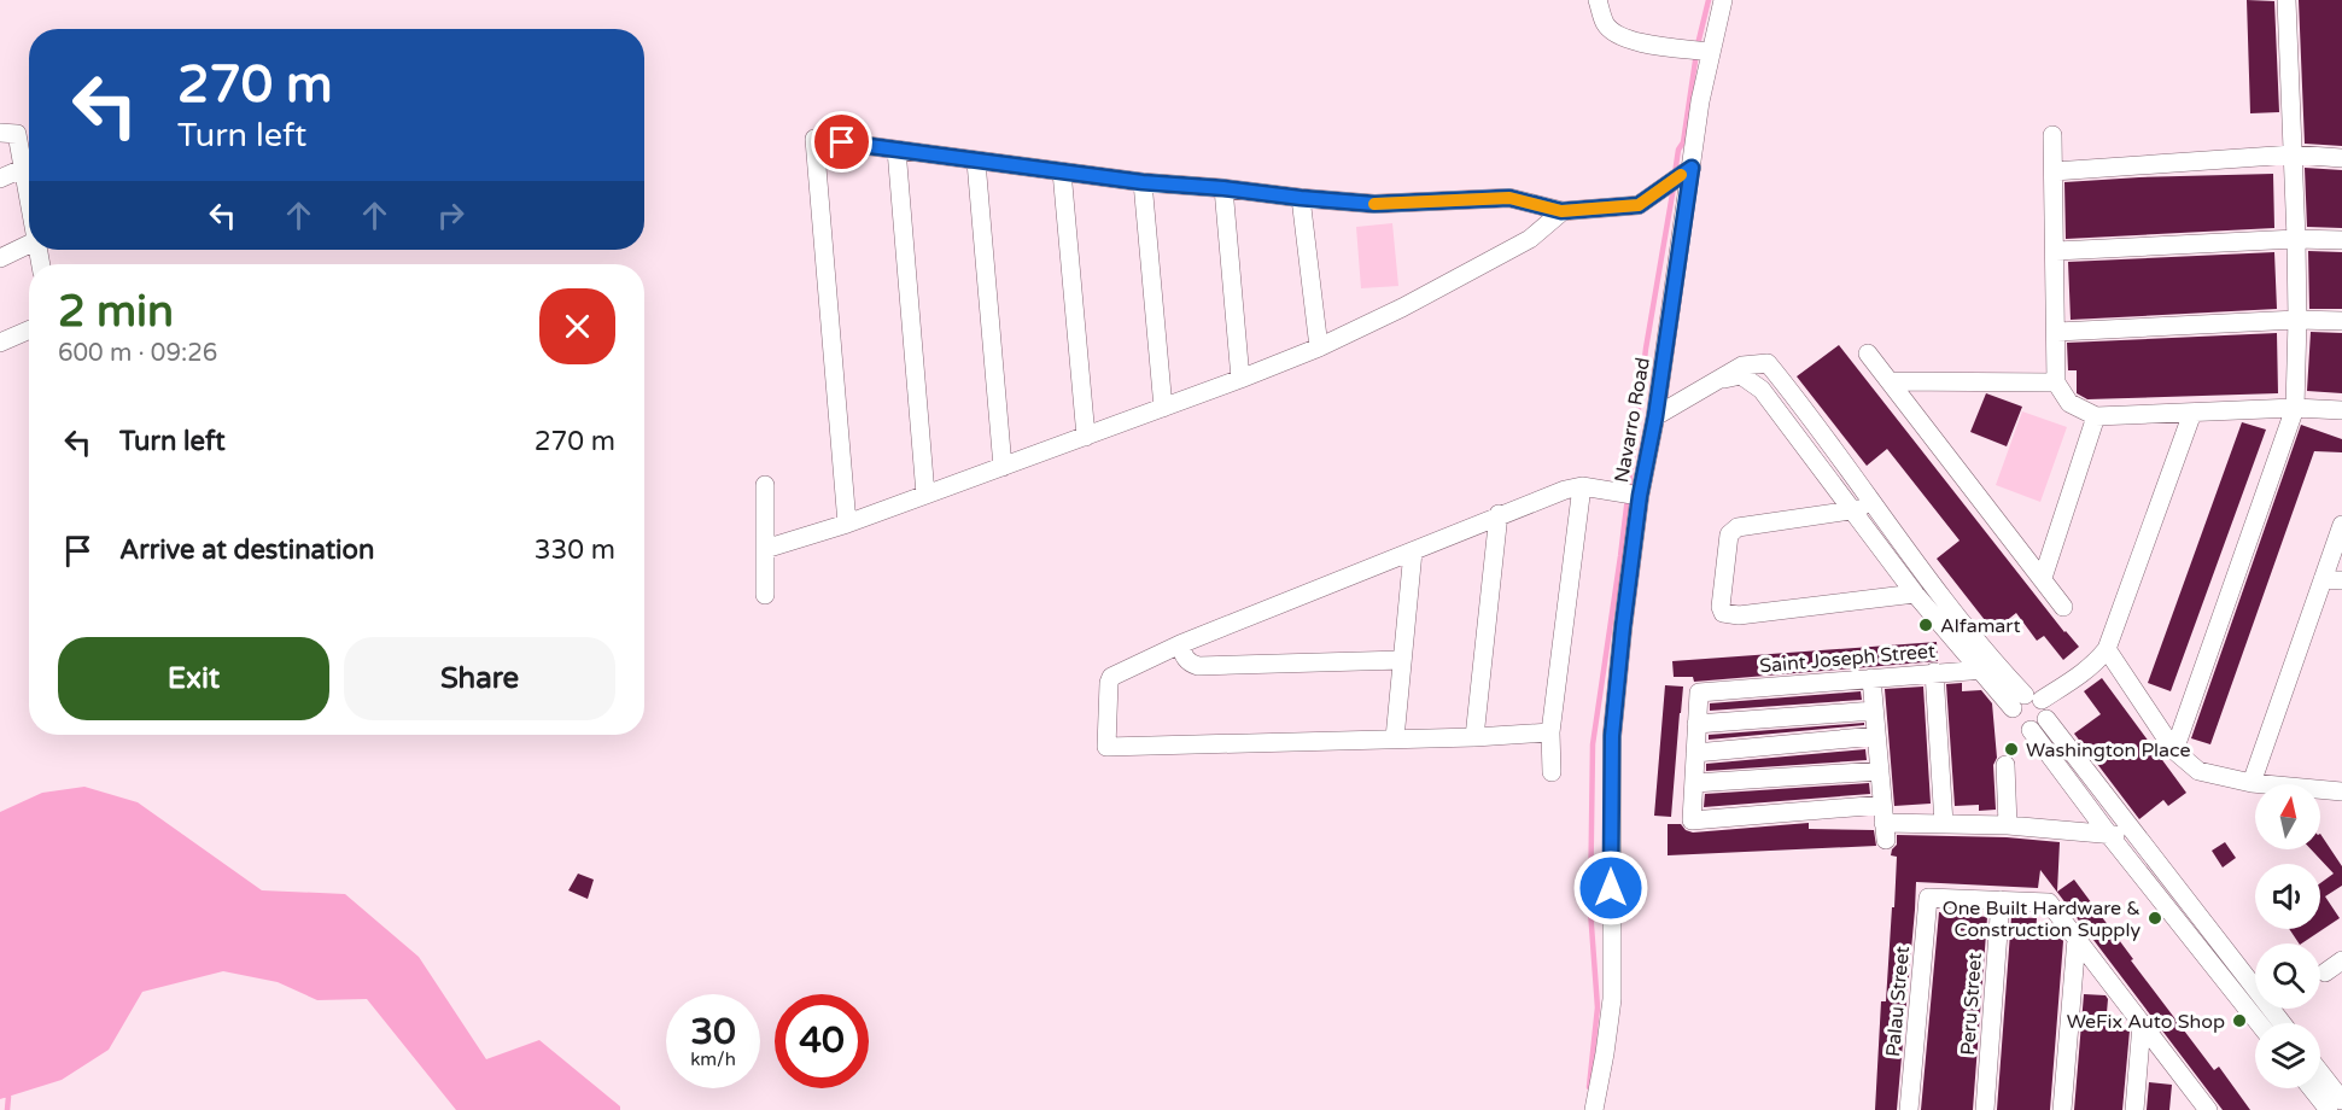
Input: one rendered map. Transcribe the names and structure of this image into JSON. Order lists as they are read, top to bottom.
{
  "streets": {
    "street": [
      "Navarro Road",
      "Saint Joseph Street",
      "Palau Street",
      "Peru Street"
    ]
  },
  "crossings": [
    ["Palau Street", "Peru Street"]
  ],
  "places": [
    "Alfamart",
    "Washington Place",
    "One Built Hardware & Construction Supply",
    "WeFix Auto Shop"
  ],
  "north": "top",
  "page": {
    "turn": ["270 m", "Turn left"],
    "heading": ["2 min", "600 m · 09:26"],
    "list": [
      {
        "name": "Turn left",
        "value": "270 m"
      },
      {
        "name": "Arrive at destination",
        "value": "330 m"
      }
    ],
    "buttons": ["Exit", "Share"],
    "speed": "30 km/h",
    "limit": "40"
  }
}
